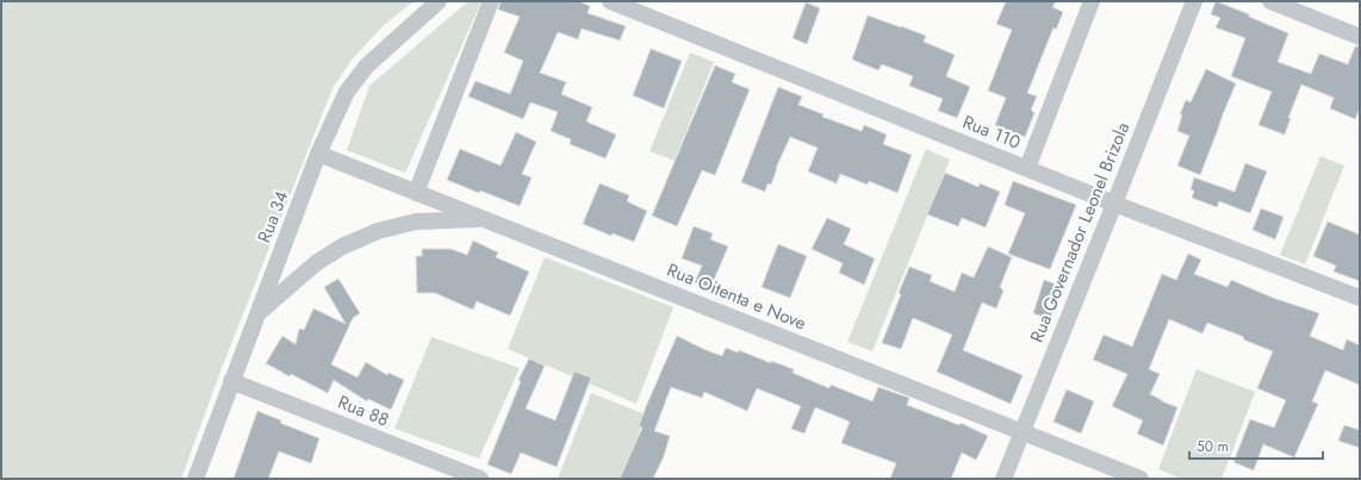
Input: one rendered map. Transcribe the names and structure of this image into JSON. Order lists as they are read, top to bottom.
{
  "streets": {
    "street": [
      "Rua 110",
      "Rua 34",
      "Rua Governador Leonel Brizola",
      "Rua Oitenta e Nove",
      "Rua 88"
    ]
  },
  "crossings": [
    ["Rua 110", "Rua Governador Leonel Brizola"],
    ["Rua 34", "Rua Oitenta e Nove"],
    ["Rua 34", "Rua 88"],
    ["Rua Governador Leonel Brizola", "Rua Oitenta e Nove"]
  ],
  "scale_bar": "50 m"
}
